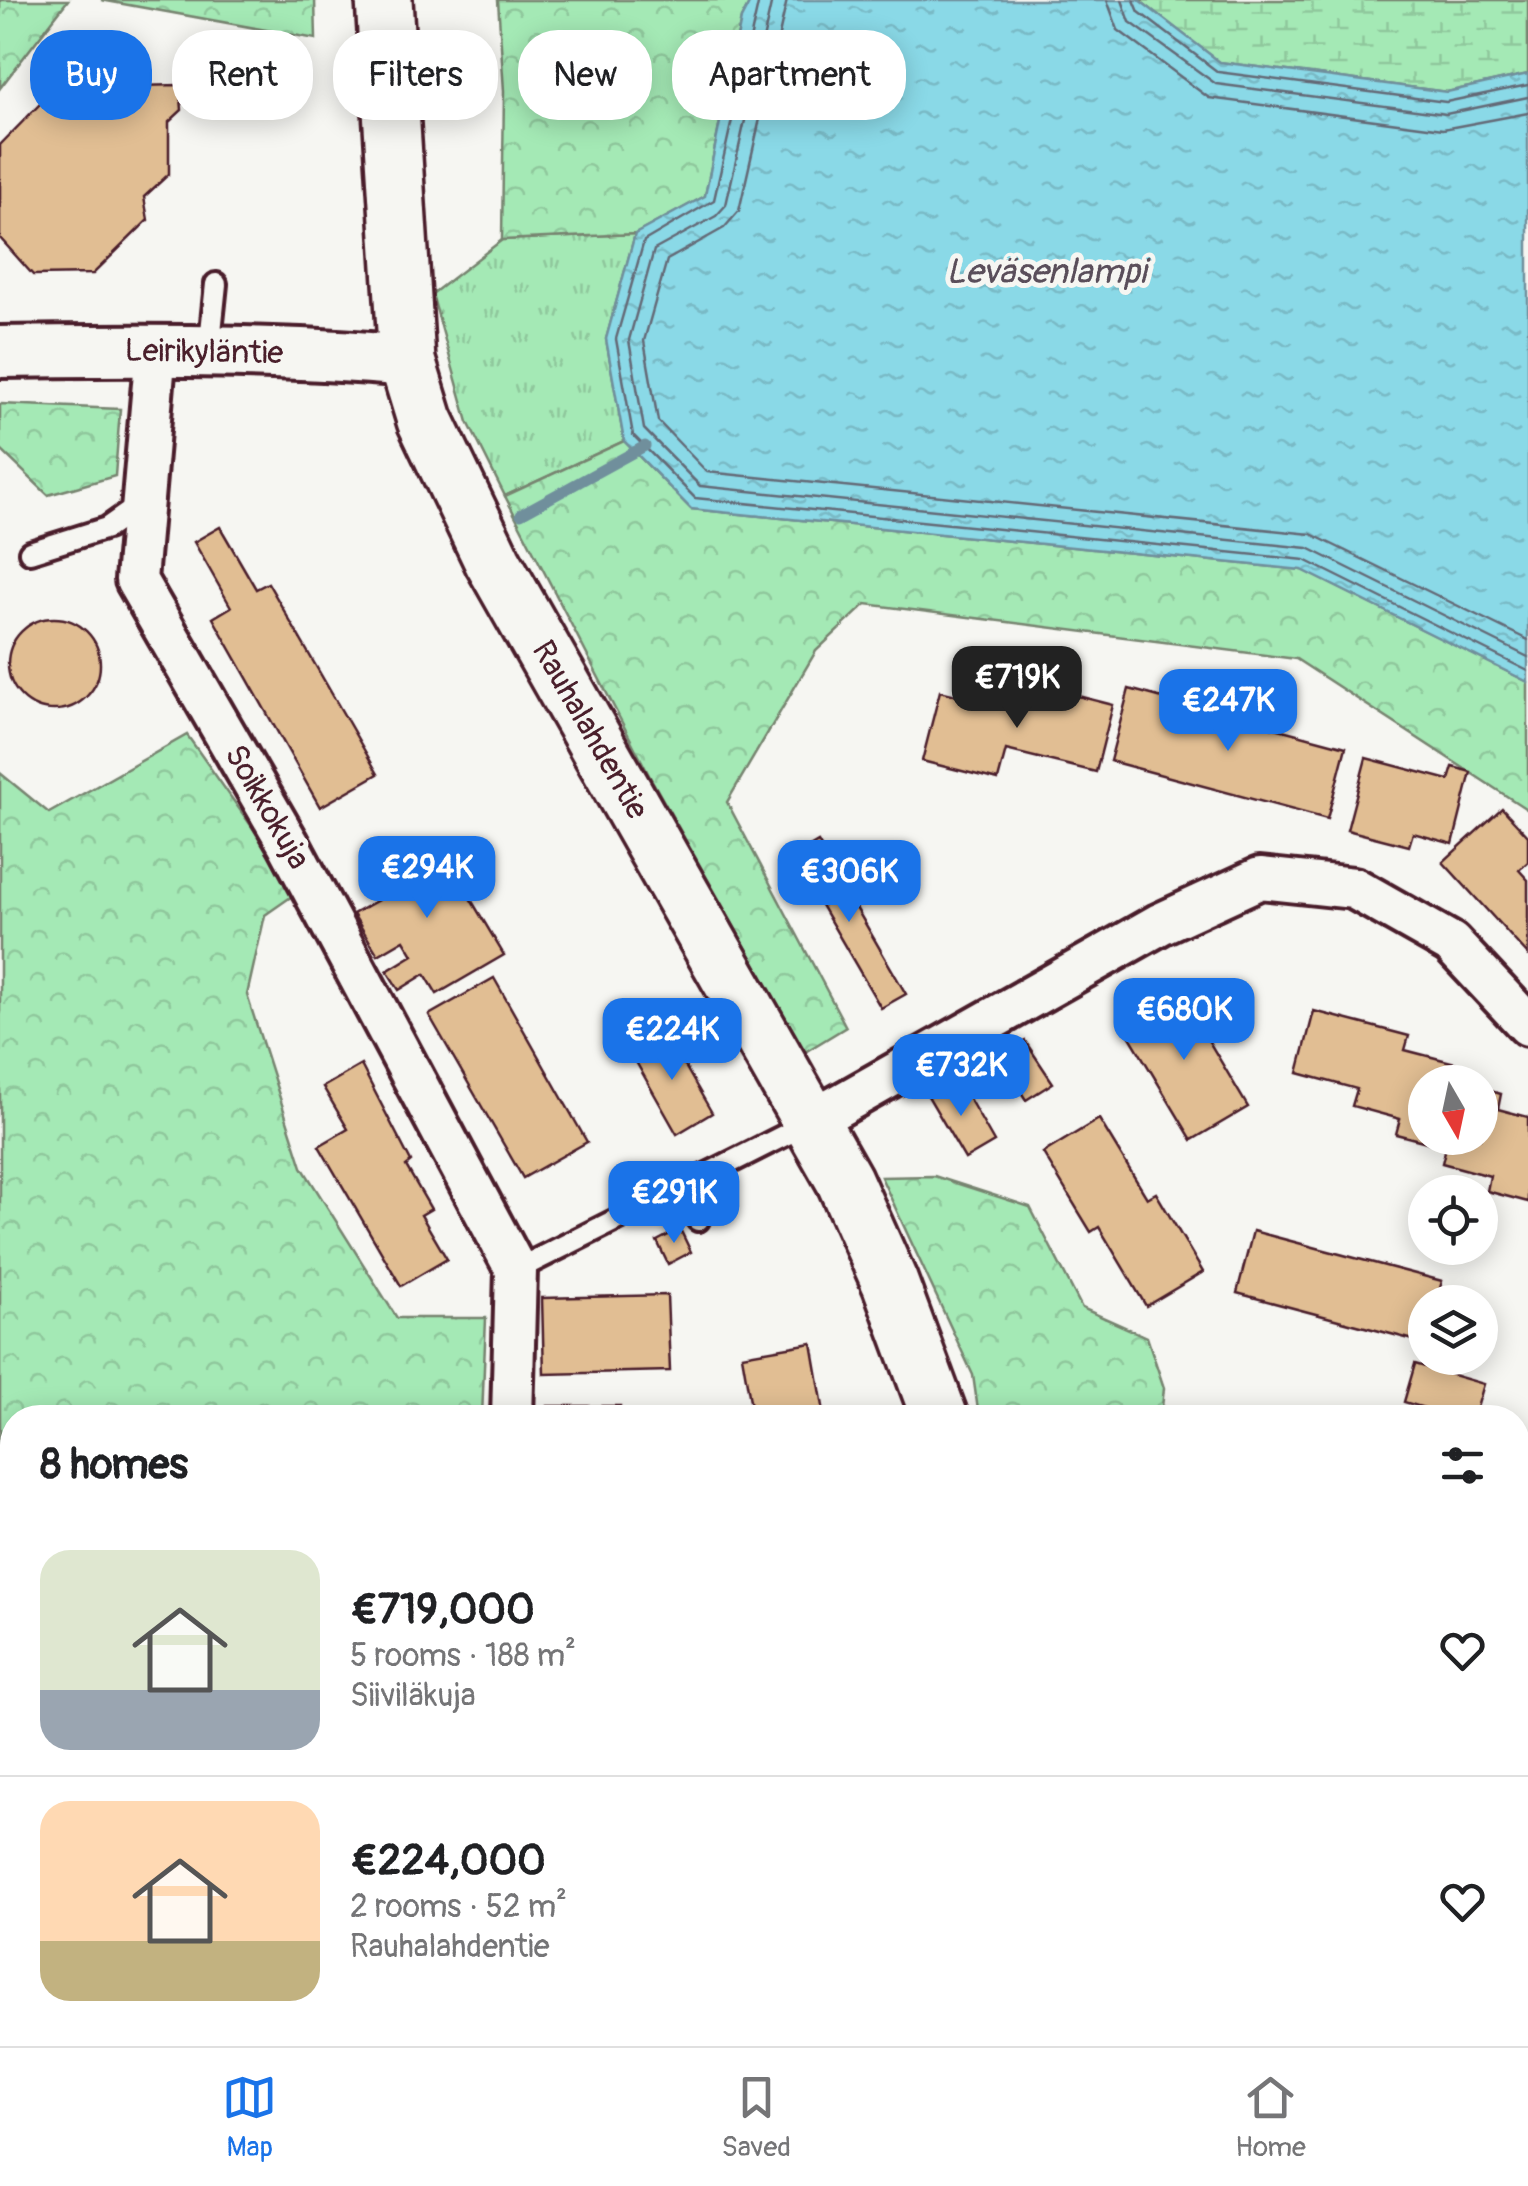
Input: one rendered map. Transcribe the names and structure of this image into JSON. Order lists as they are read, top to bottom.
{
  "streets": {
    "main road": ["Rauhalahdentie"],
    "street": ["Leirikyläntie", "Soikkokuja"]
  },
  "crossings": [
    ["Leirikyläntie", "Rauhalahdentie"],
    ["Leirikyläntie", "Soikkokuja"]
  ],
  "water": ["Leväsenlampi"],
  "north": "bottom",
  "page": {
    "chip": [
      "Buy",
      "Rent",
      "Filters",
      "New",
      "Apartment"
    ],
    "price": [
      "€719K",
      "€247K",
      "€294K",
      "€306K",
      "€680K",
      "€224K",
      "€732K",
      "€291K"
    ],
    "heading": "8 homes",
    "list": [
      {
        "name": "€719,000",
        "note": "5 rooms · 188 m² · Siiviläkuja"
      },
      {
        "name": "€224,000",
        "note": "2 rooms · 52 m² · Rauhalahdentie"
      }
    ],
    "tabs": ["Map", "Saved", "Home"]
  }
}
